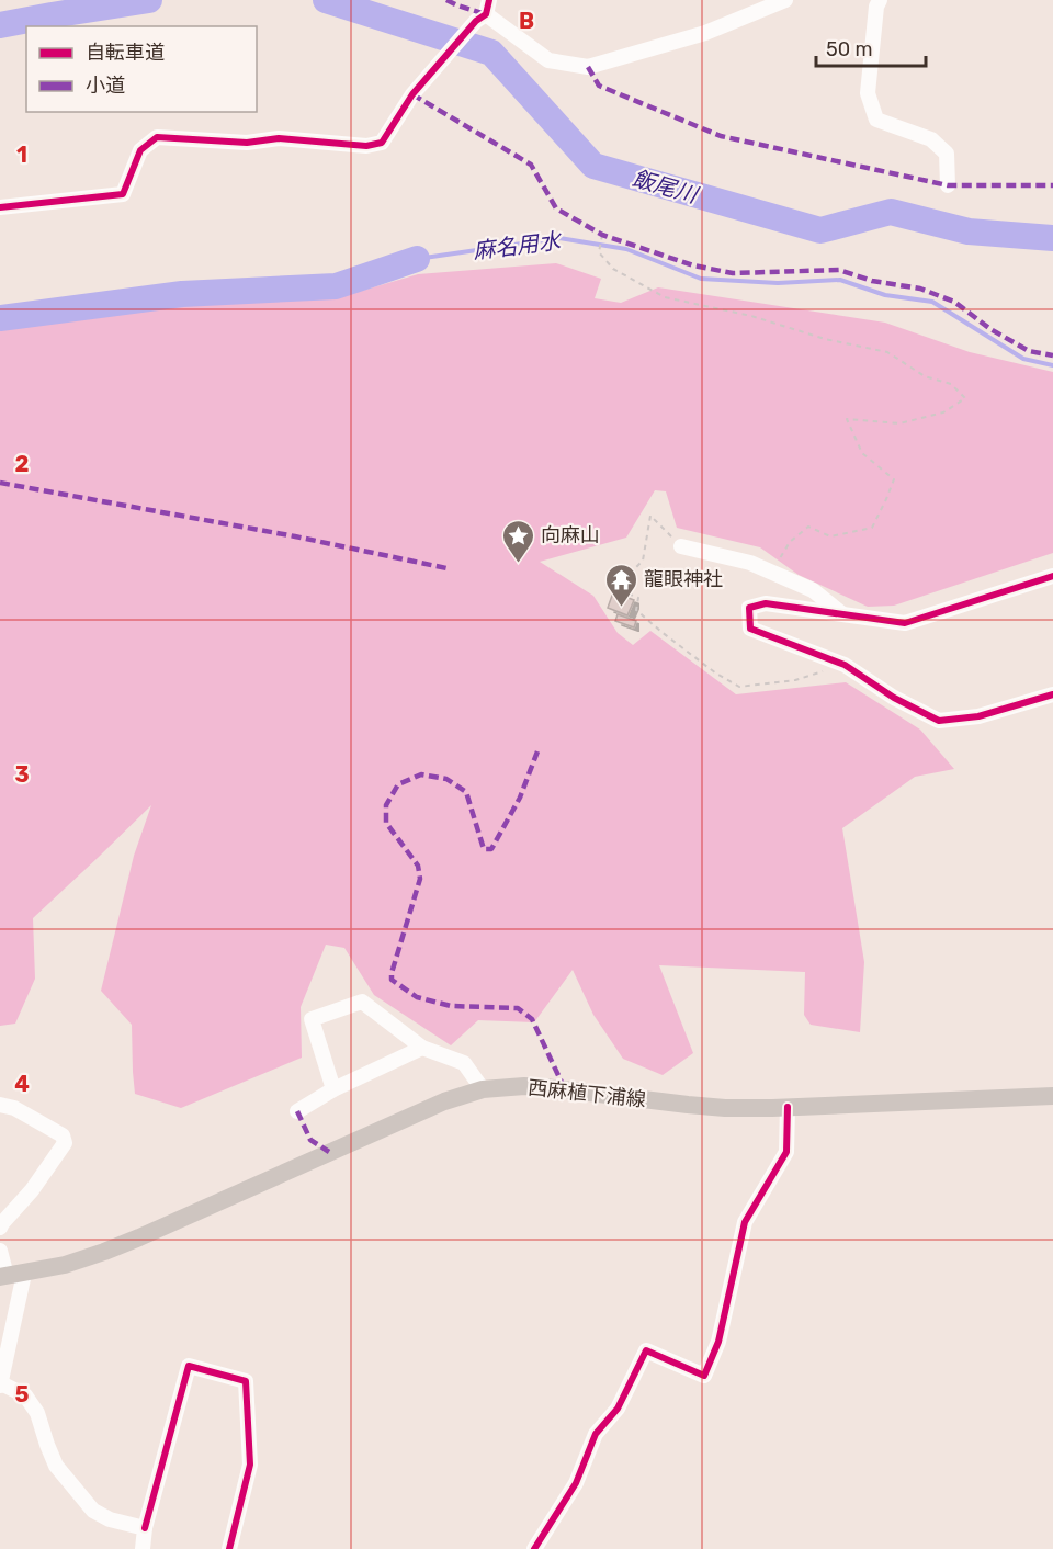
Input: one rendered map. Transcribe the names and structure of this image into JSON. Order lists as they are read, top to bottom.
{
  "streets": {
    "main road": ["西麻植下浦線"]
  },
  "water": ["飯尾川", "麻名用水"],
  "places": {
    "place": ["向麻山"],
    "temple": ["龍眼神社"]
  },
  "legend": ["自転車道", "小道"],
  "scale_bar": "50 m",
  "grid": {
    "columns": ["B"],
    "rows": [
      "1",
      "2",
      "3",
      "4",
      "5"
    ]
  }
}
